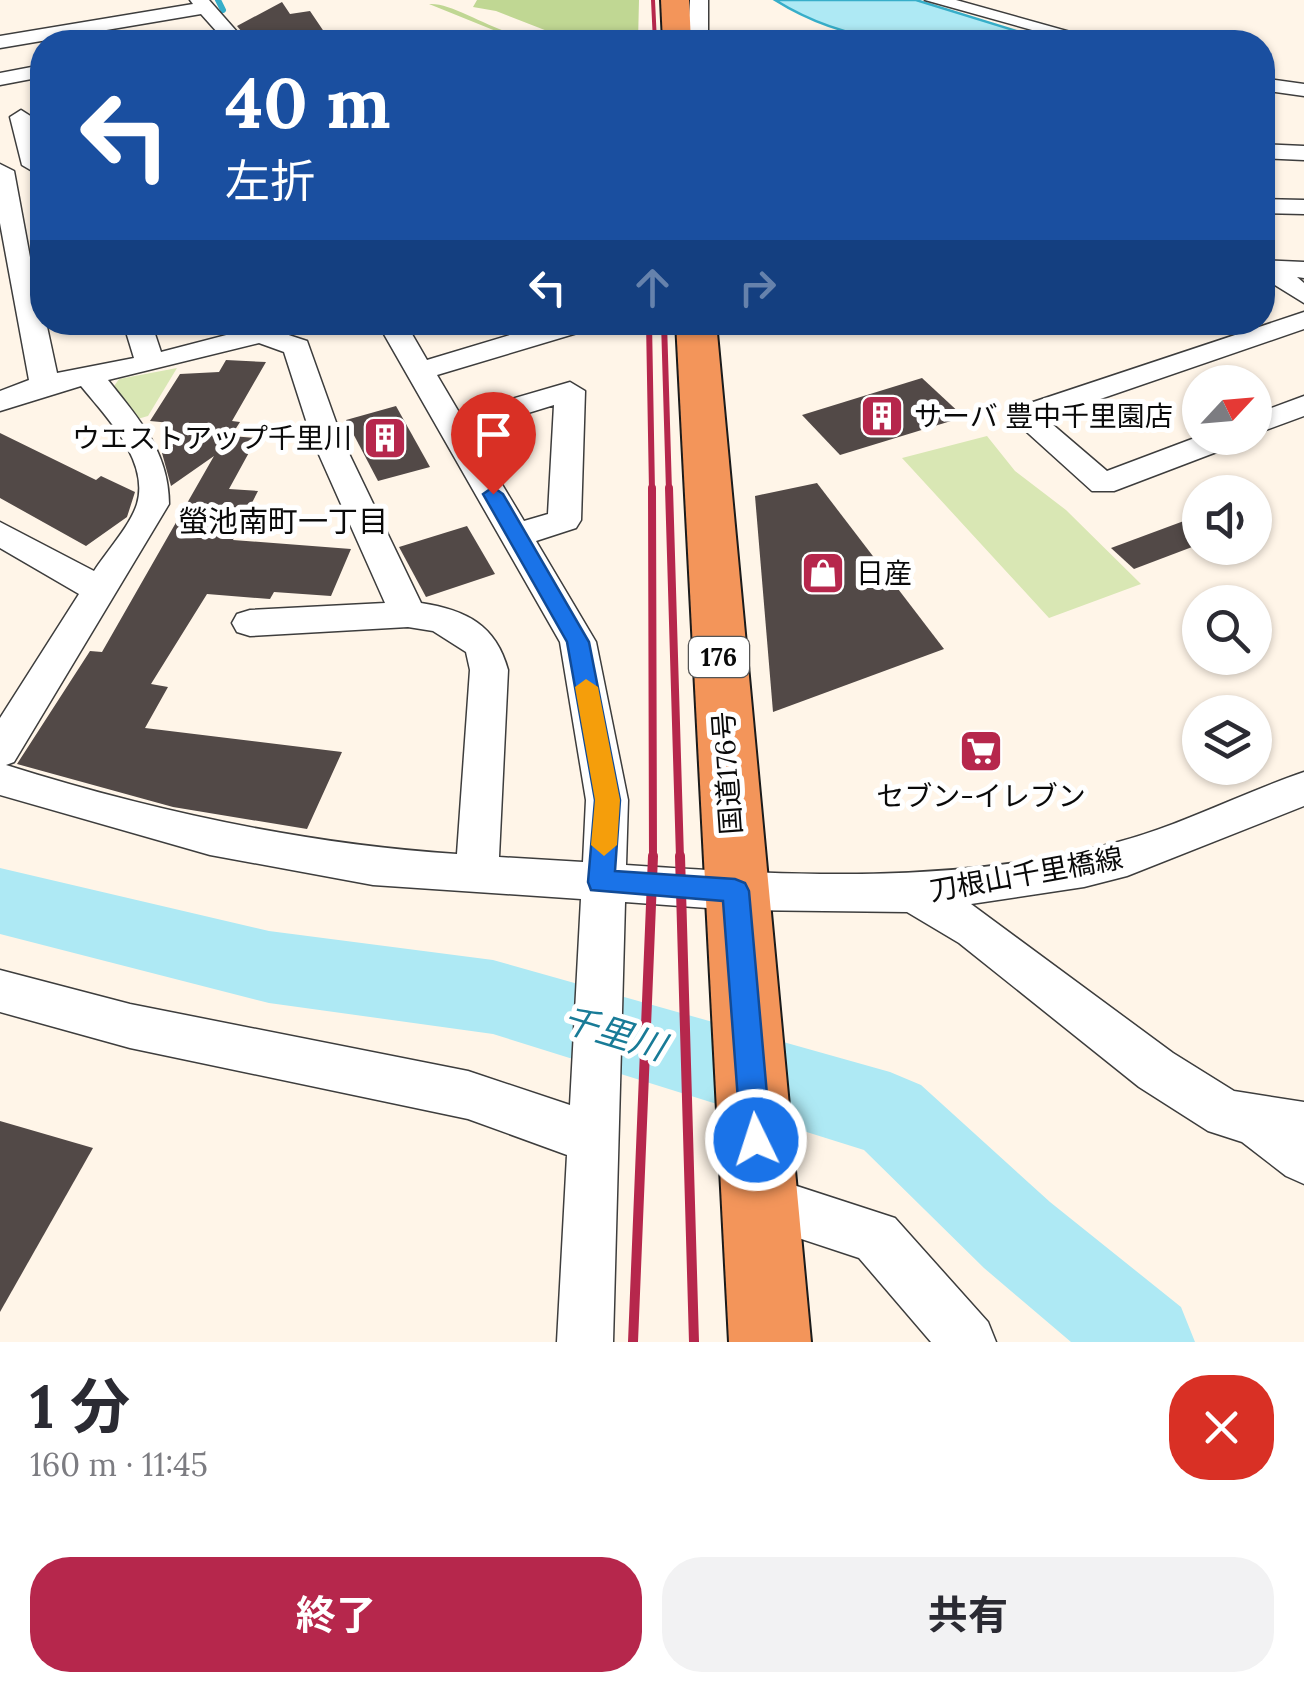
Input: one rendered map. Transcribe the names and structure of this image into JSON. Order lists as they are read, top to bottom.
{
  "streets": {
    "highway": ["176", "国道176号"],
    "street": ["刀根山千里橋線"]
  },
  "crossings": [
    ["国道176号", "刀根山千里橋線"]
  ],
  "districts": ["螢池南町一丁目"],
  "water": ["千里川"],
  "places": {
    "building": ["サーバ 豊中千里園店", "ウエストアップ千里川"],
    "shop": ["日産"],
    "supermarket": ["セブン-イレブン"]
  },
  "north": "top right",
  "page": {
    "turn": ["40 m", "左折"],
    "heading": ["1 分", "160 m · 11:45"],
    "buttons": ["終了", "共有"]
  }
}
